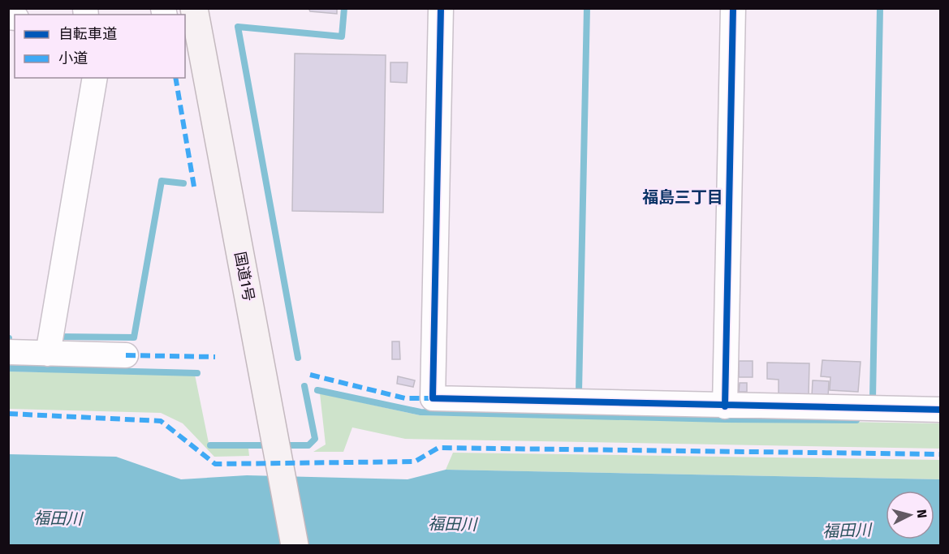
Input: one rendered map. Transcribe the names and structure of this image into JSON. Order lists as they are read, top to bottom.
{
  "streets": {
    "highway": ["国道1号"]
  },
  "districts": ["福島三丁目"],
  "water": ["福田川"],
  "legend": ["自転車道", "小道"],
  "north": "right"
}
